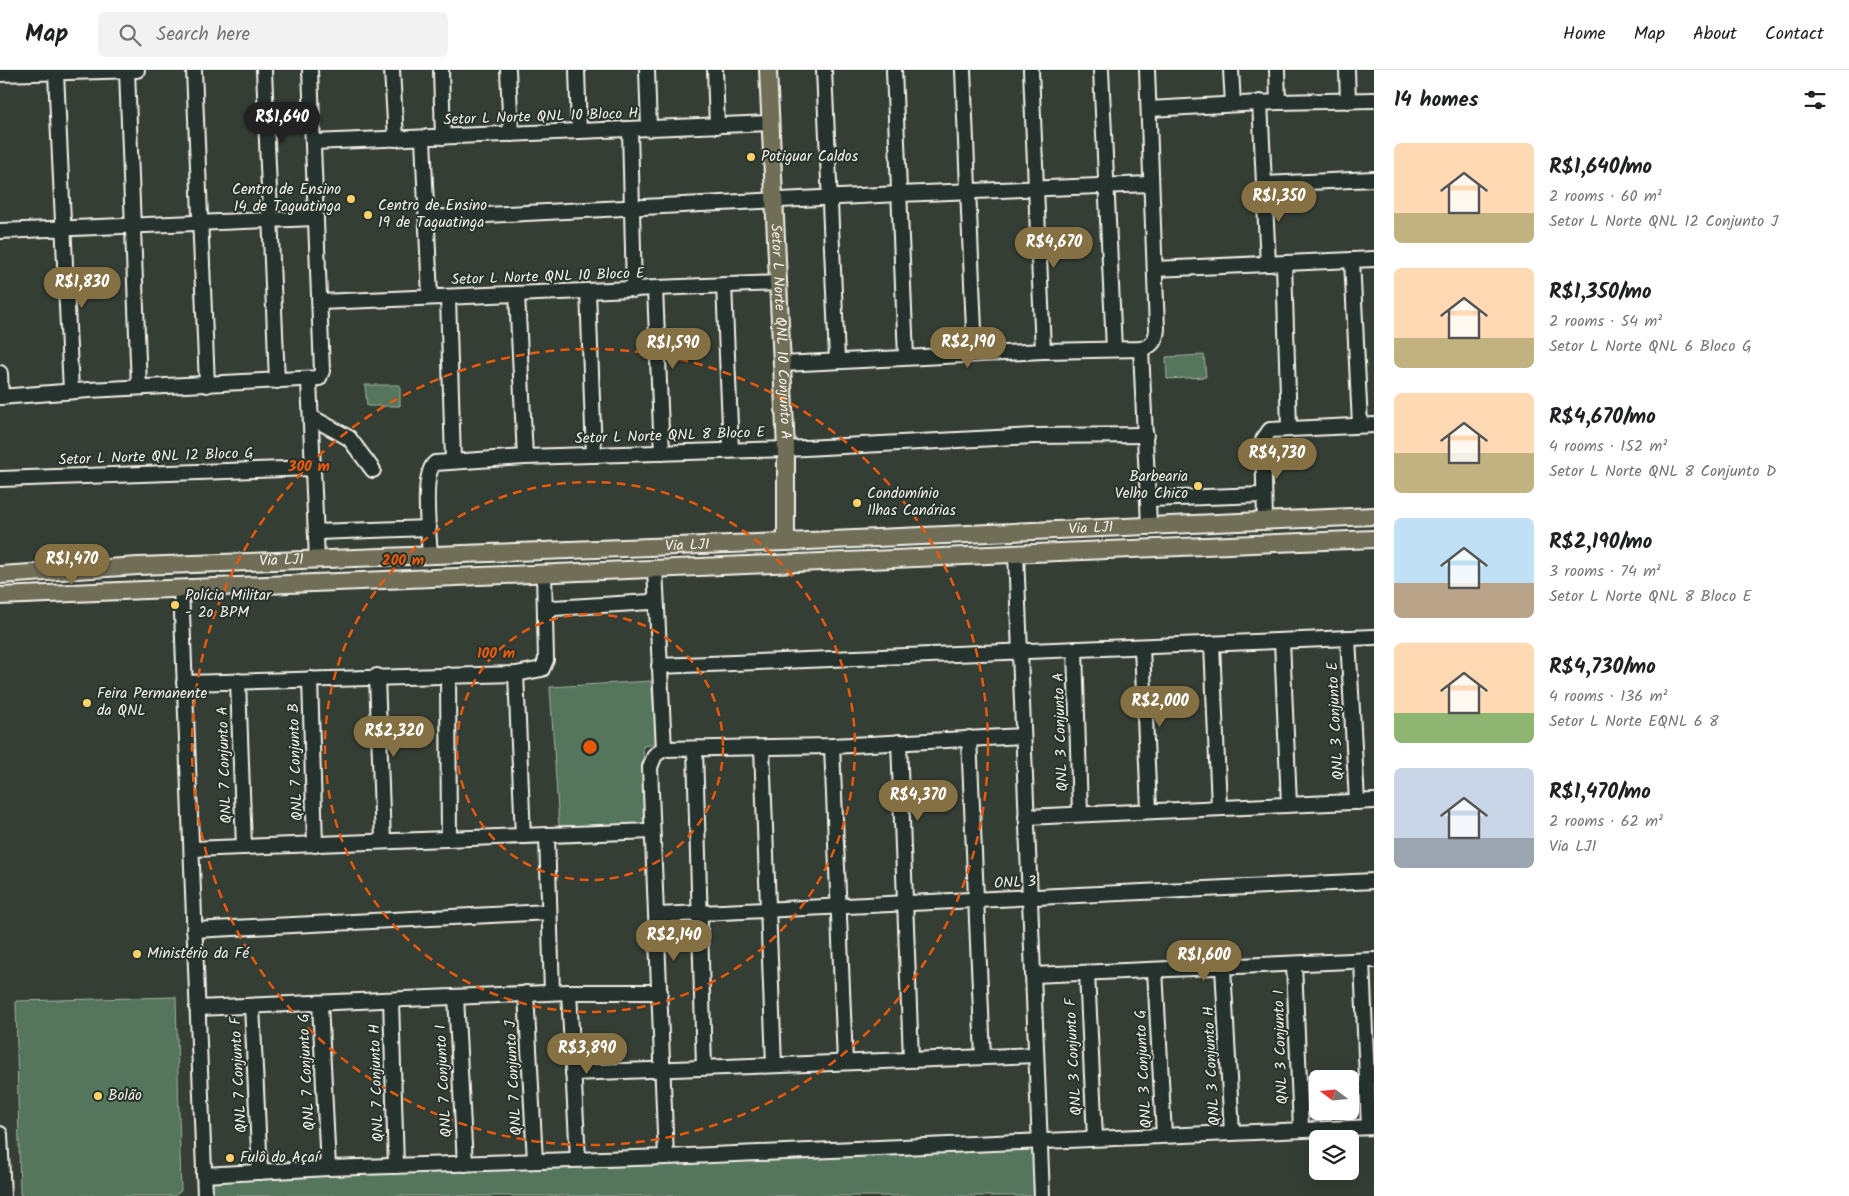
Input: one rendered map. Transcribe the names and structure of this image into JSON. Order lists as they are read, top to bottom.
{
  "streets": {
    "main road": ["Setor L Norte QNL 10 Conjunto A", "Via LJ1"],
    "street": [
      "Setor L Norte QNL 10 Bloco H",
      "Setor L Norte QNL 10 Bloco E",
      "Setor L Norte QNL 8 Bloco E",
      "Setor L Norte QNL 12 Bloco G",
      "QNL 3 Conjunto E",
      "QNL 3 Conjunto A",
      "QNL 7 Conjunto B",
      "QNL 7 Conjunto A",
      "ONL 3",
      "QNL 3 Conjunto I",
      "QNL 3 Conjunto F",
      "QNL 3 Conjunto H",
      "QNL 3 Conjunto G",
      "QNL 7 Conjunto G",
      "QNL 7 Conjunto F",
      "QNL 7 Conjunto J",
      "QNL 7 Conjunto I",
      "QNL 7 Conjunto H"
    ]
  },
  "crossings": [
    ["Setor L Norte QNL 10 Bloco H", "Setor L Norte QNL 10 Conjunto A"],
    ["Setor L Norte QNL 10 Bloco E", "Setor L Norte QNL 10 Conjunto A"],
    ["Setor L Norte QNL 10 Conjunto A", "Setor L Norte QNL 8 Bloco E"],
    ["Setor L Norte QNL 10 Conjunto A", "Via LJ1"]
  ],
  "places": [
    "Potiguar Caldos",
    "Centro de Ensino 14 de Taguatinga",
    "Centro de Ensino 19 de Taguatinga",
    "Barbearia Velho Chico",
    "Condomínio Ilhas Canárias",
    "Polícia Militar - 2o BPM",
    "Feira Permanente da QNL",
    "Ministério da Fé",
    "Bolão",
    "Fulô do Açaí"
  ],
  "north": "left",
  "page": {
    "header": "Map",
    "search": "Search here",
    "nav": [
      "Home",
      "Map",
      "About",
      "Contact"
    ],
    "heading": "14 homes",
    "price": [
      "R$1,640",
      "R$1,350",
      "R$4,670",
      "R$1,830",
      "R$2,190",
      "R$1,590",
      "R$4,730",
      "R$1,470",
      "R$2,000",
      "R$2,320",
      "R$4,370",
      "R$2,140",
      "R$1,600",
      "R$3,890"
    ],
    "list": [
      {
        "name": "R$1,640/mo",
        "note": "2 rooms · 60 m² · Setor L Norte QNL 12 Conjunto J"
      },
      {
        "name": "R$1,350/mo",
        "note": "2 rooms · 54 m² · Setor L Norte QNL 6 Bloco G"
      },
      {
        "name": "R$4,670/mo",
        "note": "4 rooms · 152 m² · Setor L Norte QNL 8 Conjunto D"
      },
      {
        "name": "R$2,190/mo",
        "note": "3 rooms · 74 m² · Setor L Norte QNL 8 Bloco E"
      },
      {
        "name": "R$4,730/mo",
        "note": "4 rooms · 136 m² · Setor L Norte EQNL 6 8"
      },
      {
        "name": "R$1,470/mo",
        "note": "2 rooms · 62 m² · Via LJ1"
      }
    ]
  },
  "rings": ["300 m", "200 m", "100 m"]
}
